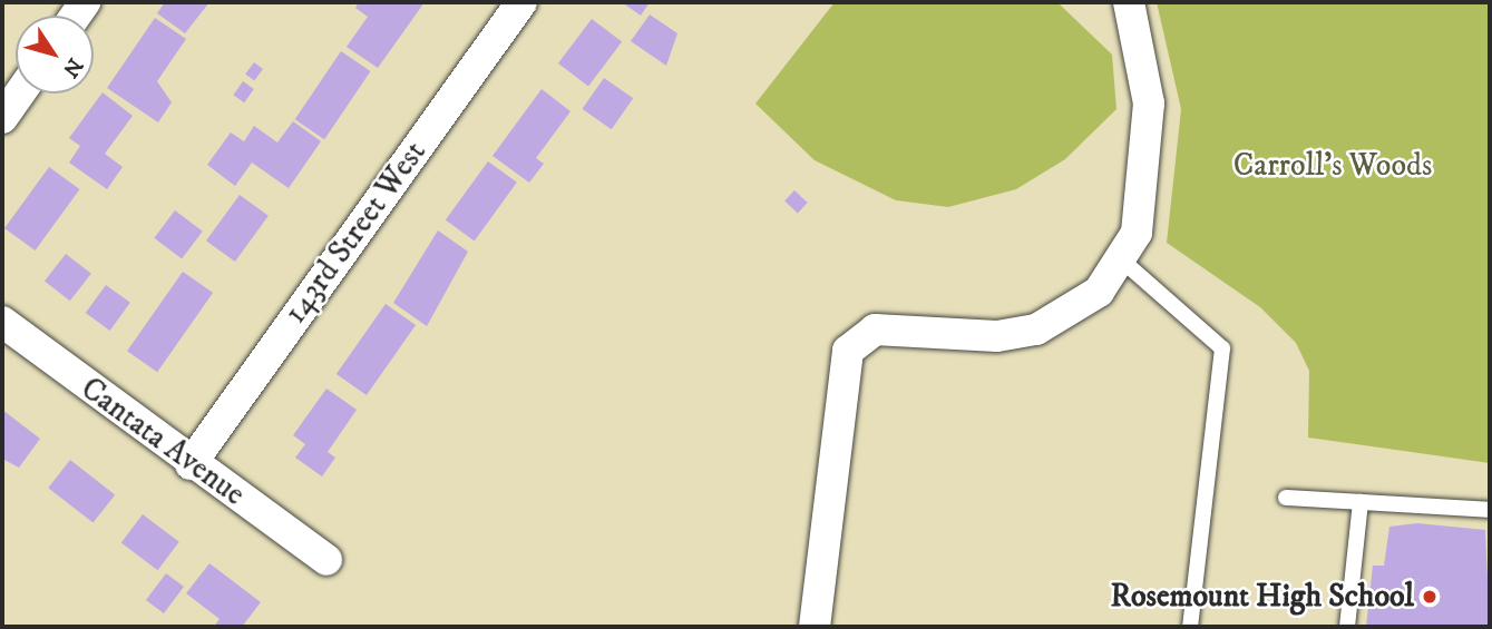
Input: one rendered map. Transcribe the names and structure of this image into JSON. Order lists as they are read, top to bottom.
{
  "streets": {
    "street": ["143rd Street West", "Cantata Avenue"]
  },
  "crossings": [
    ["143rd Street West", "Cantata Avenue"]
  ],
  "parks": ["Carroll's Woods"],
  "places": ["Rosemount High School"],
  "north": "bottom right"
}
